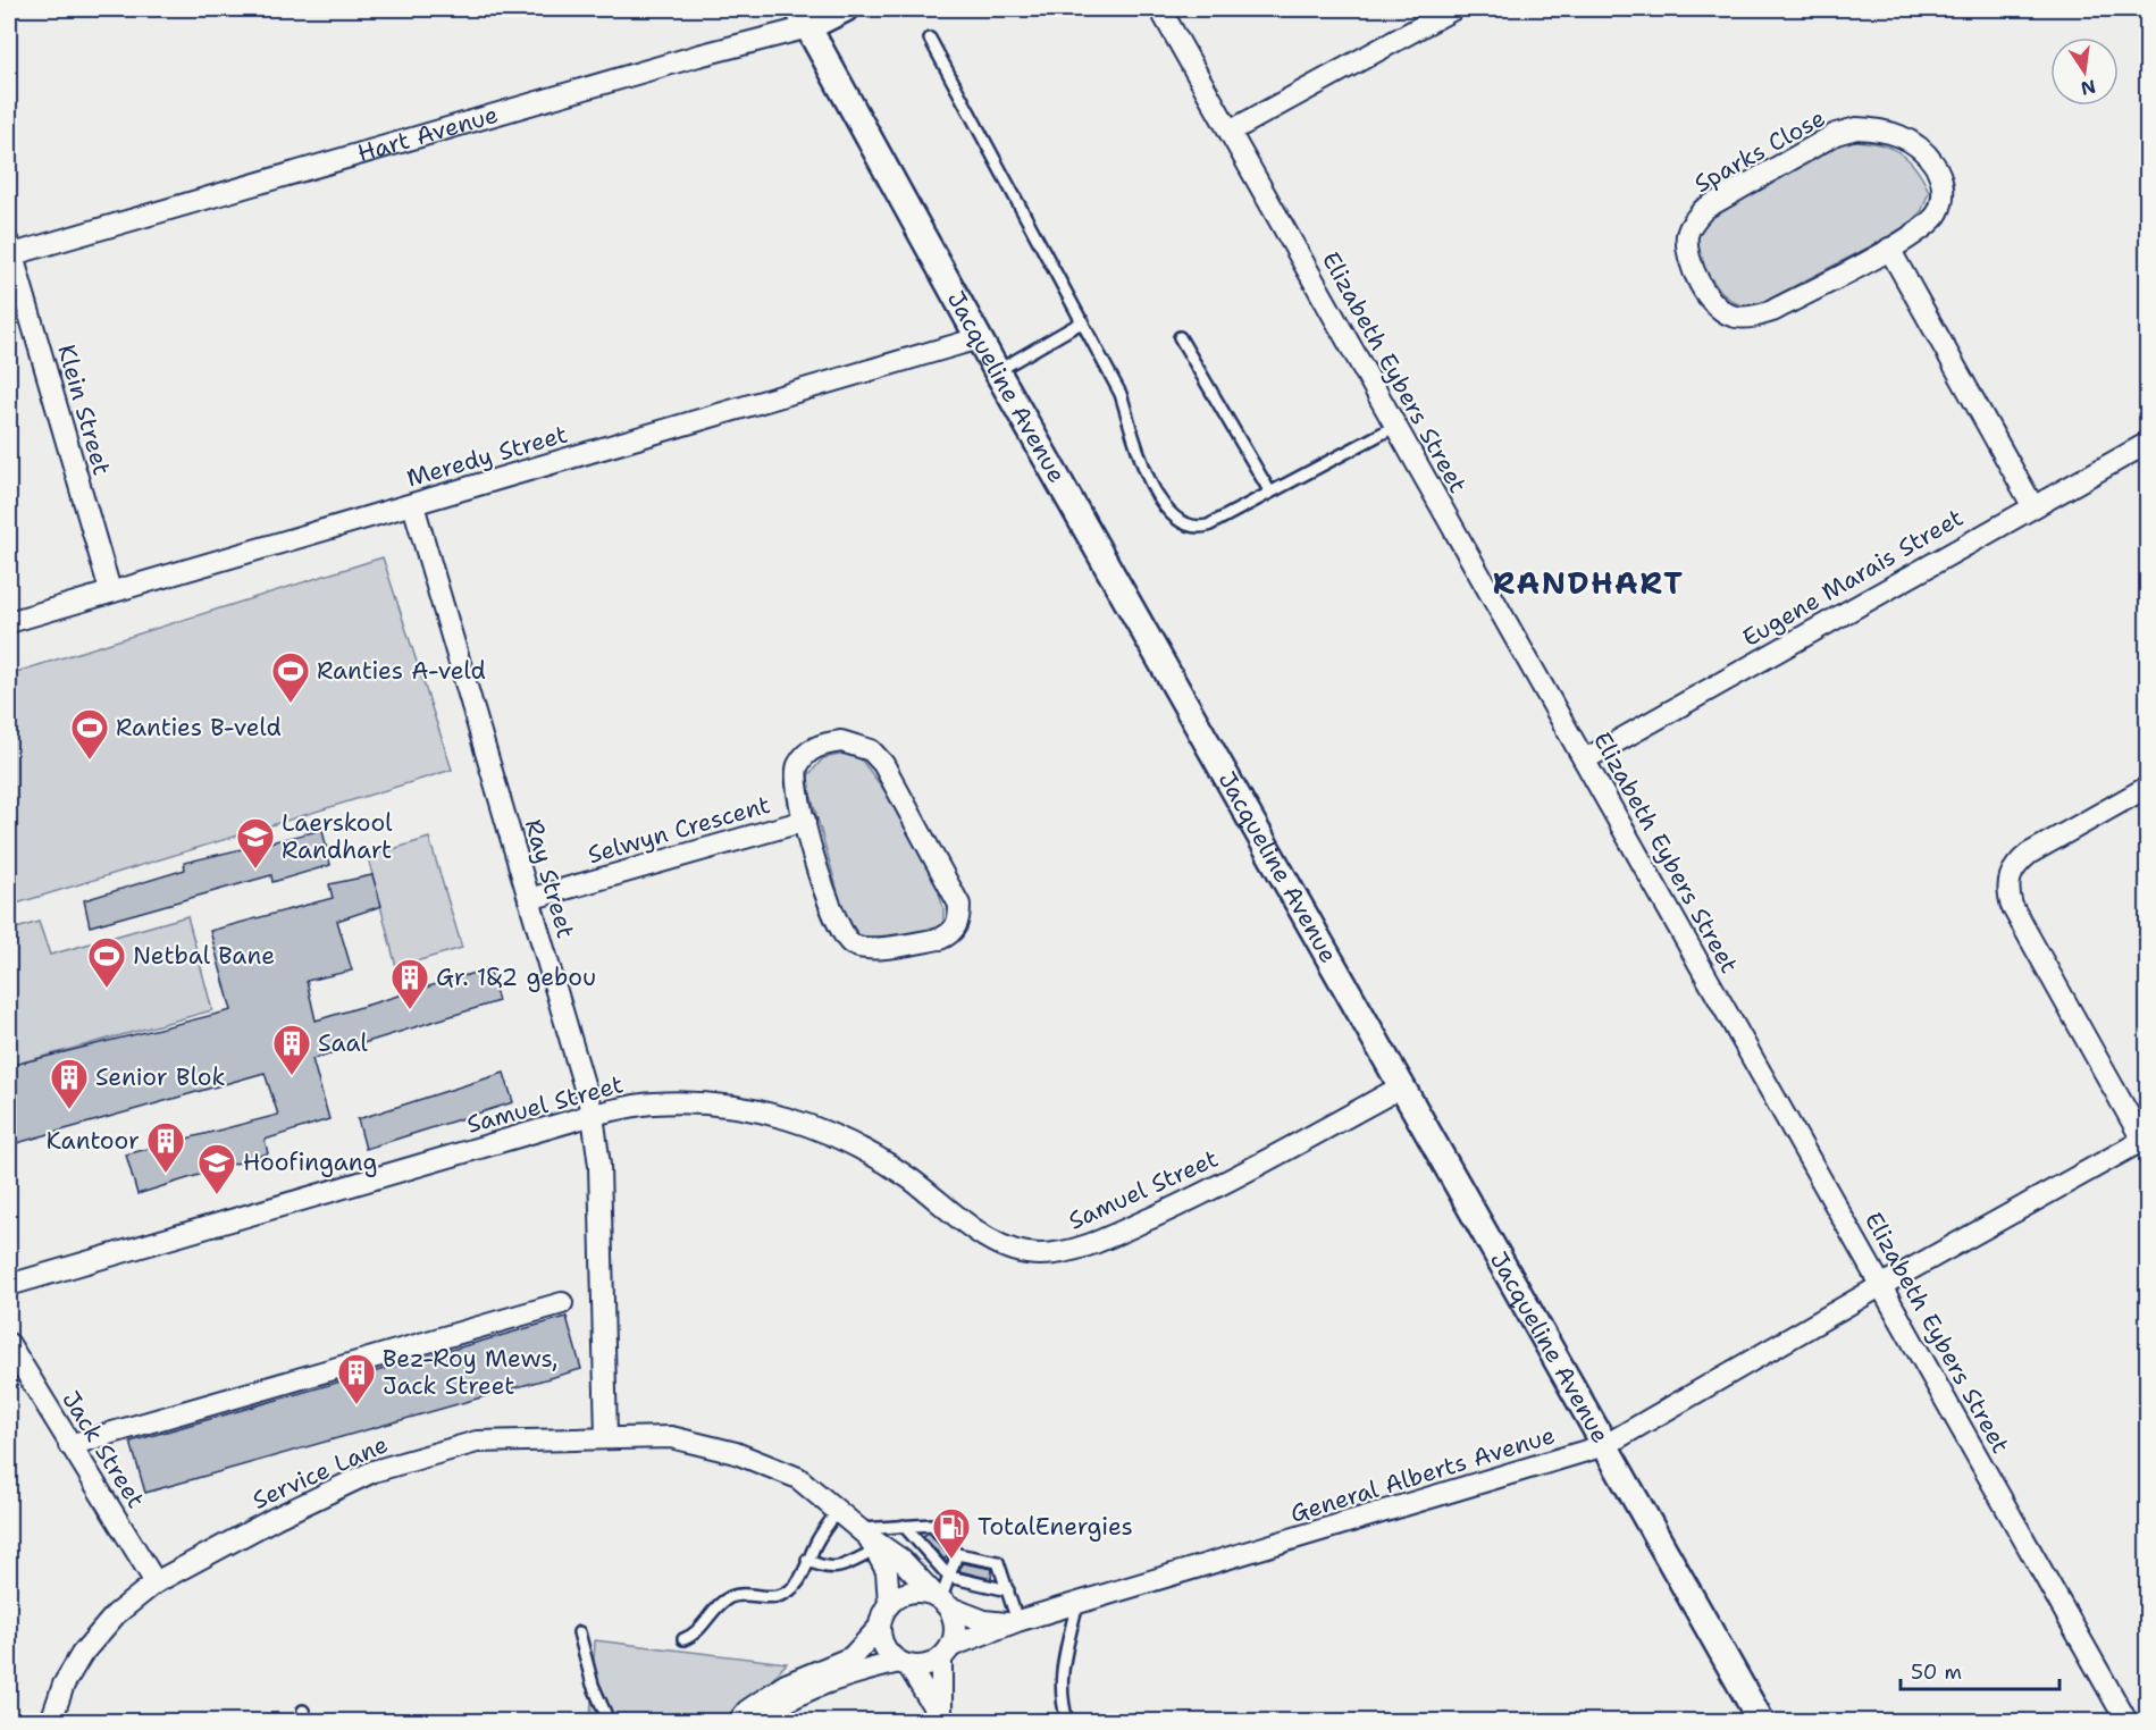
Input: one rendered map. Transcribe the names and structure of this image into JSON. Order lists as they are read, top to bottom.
{
  "streets": {
    "street": [
      "Hart Avenue",
      "Sparks Close",
      "Elizabeth Eybers Street",
      "Jacqueline Avenue",
      "Klein Street",
      "Meredy Street",
      "Eugene Marais Street",
      "Selwyn Crescent",
      "Ray Street",
      "Samuel Street",
      "Jack Street",
      "Service Lane",
      "General Alberts Avenue"
    ]
  },
  "crossings": [
    ["Hart Avenue", "Jacqueline Avenue"],
    ["Hart Avenue", "Klein Street"],
    ["Elizabeth Eybers Street", "Eugene Marais Street"],
    ["Elizabeth Eybers Street", "General Alberts Avenue"],
    ["Jacqueline Avenue", "Meredy Street"],
    ["Jacqueline Avenue", "Samuel Street"],
    ["Jacqueline Avenue", "General Alberts Avenue"],
    ["Klein Street", "Meredy Street"],
    ["Meredy Street", "Ray Street"],
    ["Selwyn Crescent", "Ray Street"],
    ["Ray Street", "Samuel Street"],
    ["Ray Street", "Service Lane"],
    ["Jack Street", "Service Lane"],
    ["Service Lane", "General Alberts Avenue"]
  ],
  "districts": ["RANDHART"],
  "places": {
    "sports": ["Ranties A-veld", "Ranties B-veld", "Netbal Bane"],
    "school or university": ["Laerskool Randhart", "Hoofingang"],
    "building": [
      "Gr. 1&2 gebou",
      "Saal",
      "Senior Blok",
      "Kantoor",
      "Bez-Roy Mews, Jack Street"
    ],
    "fuel station": ["TotalEnergies"]
  },
  "scale_bar": "50 m",
  "north": "bottom"
}
